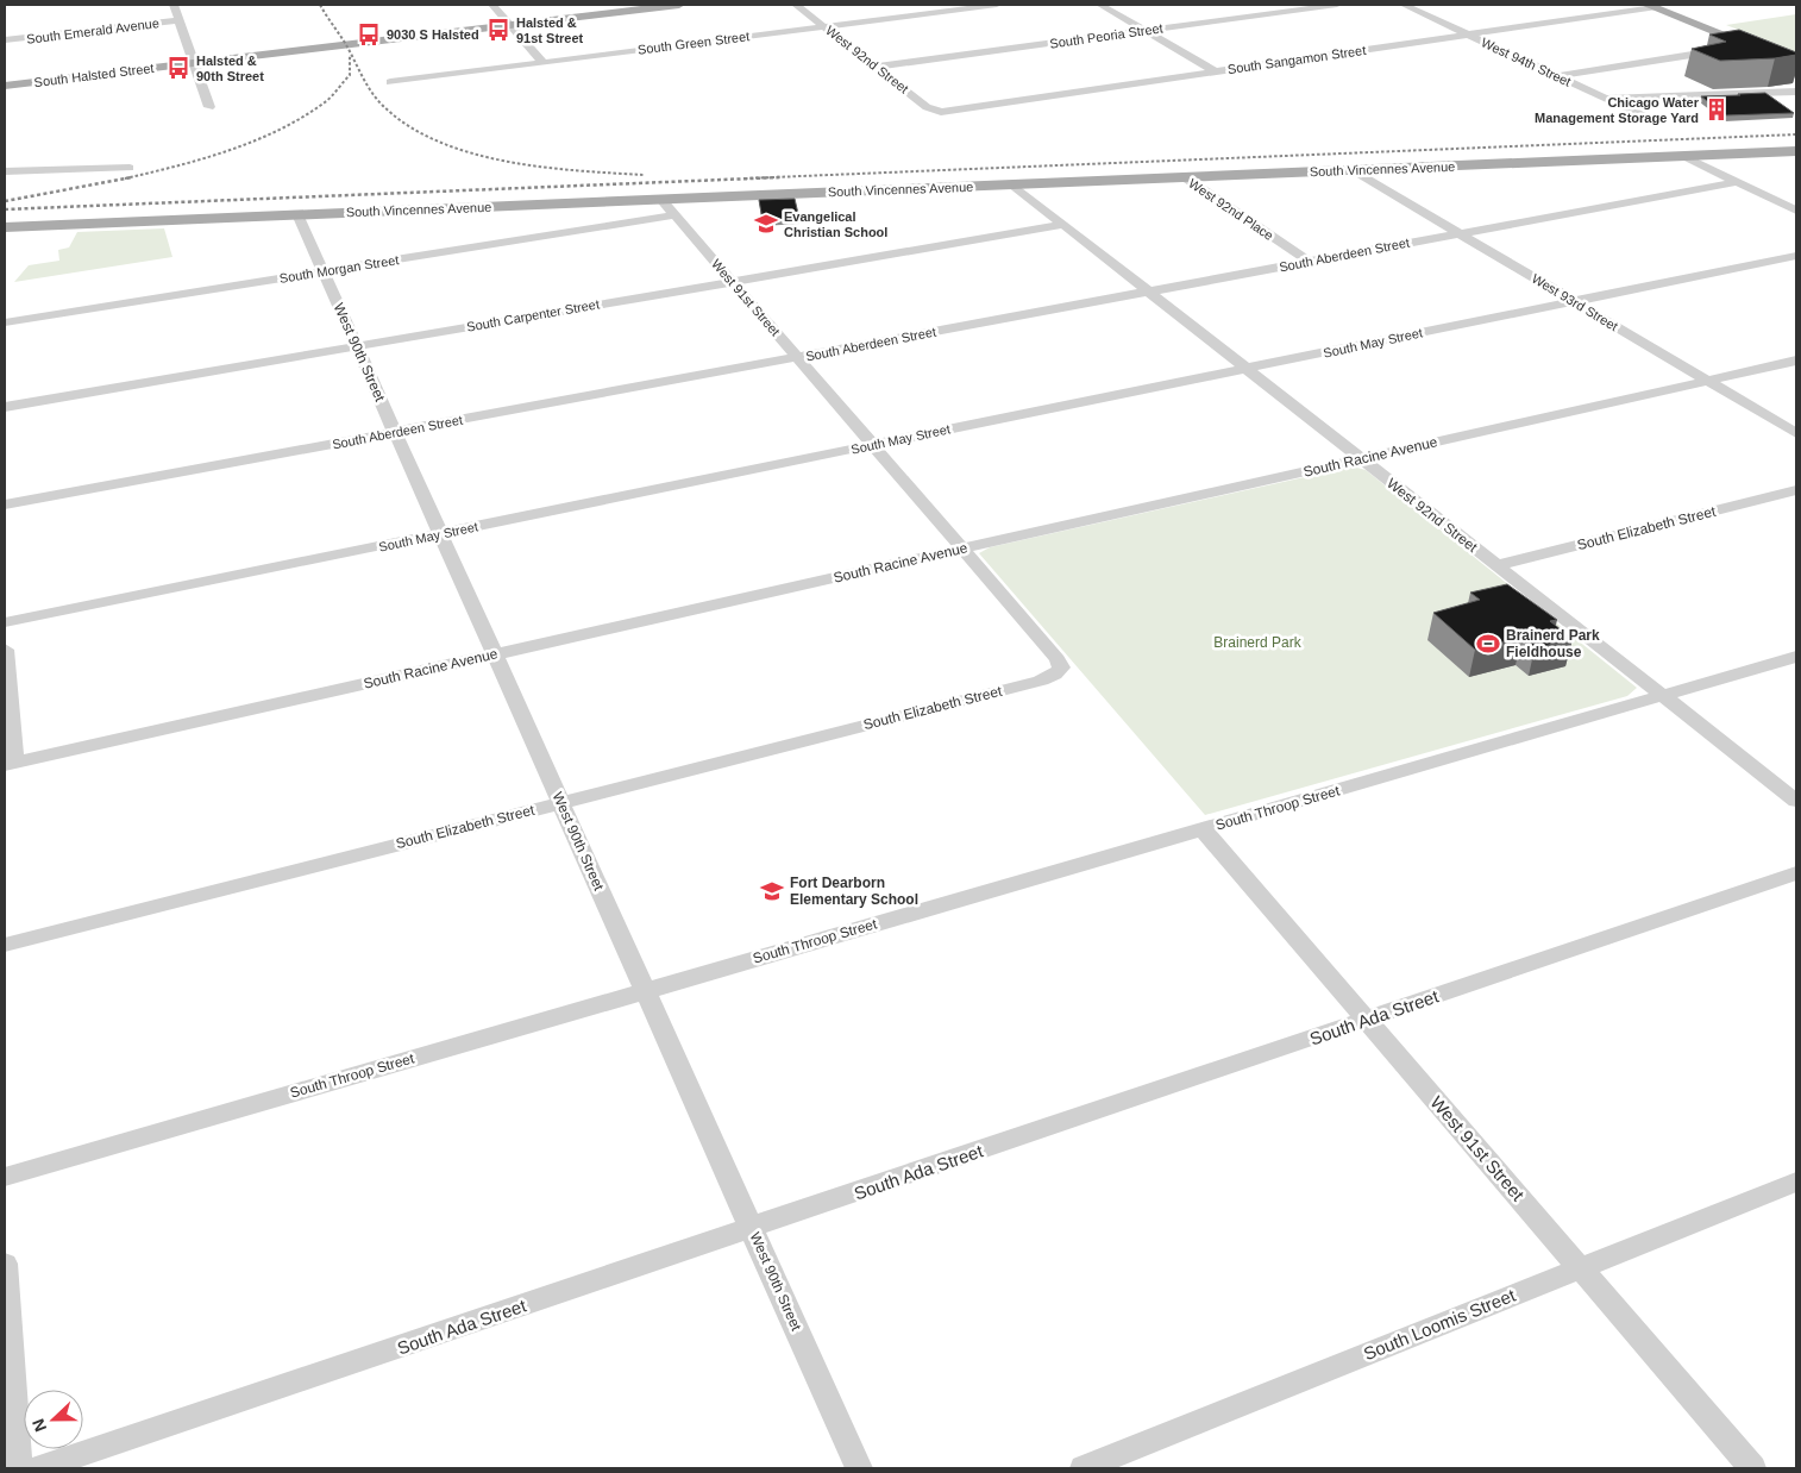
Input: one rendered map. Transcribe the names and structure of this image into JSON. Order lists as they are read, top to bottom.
{
  "streets": {
    "main road": ["South Halsted Street", "South Vincennes Avenue"],
    "street": [
      "South Emerald Avenue",
      "South Peoria Street",
      "South Green Street",
      "West 92nd Street",
      "South Sangamon Street",
      "West 94th Street",
      "West 92nd Place",
      "South Aberdeen Street",
      "South Morgan Street",
      "West 91st Street",
      "West 93rd Street",
      "South Carpenter Street",
      "South May Street",
      "West 90th Street",
      "South Racine Avenue",
      "South Elizabeth Street",
      "South Throop Street",
      "South Ada Street",
      "South Loomis Street"
    ]
  },
  "crossings": [
    ["South Peoria Street", "West 92nd Street"],
    ["South Green Street", "West 92nd Street"],
    ["West 92nd Street", "South Sangamon Street"],
    ["West 92nd Street", "South Vincennes Avenue"],
    ["West 92nd Street", "South Aberdeen Street"],
    ["West 92nd Street", "South Carpenter Street"],
    ["West 92nd Street", "South May Street"],
    ["West 92nd Street", "South Racine Avenue"],
    ["West 92nd Street", "South Elizabeth Street"],
    ["West 92nd Street", "South Throop Street"],
    ["South Sangamon Street", "West 94th Street"],
    ["South Vincennes Avenue", "West 92nd Place"],
    ["South Vincennes Avenue", "West 91st Street"],
    ["South Vincennes Avenue", "West 93rd Street"],
    ["South Vincennes Avenue", "West 90th Street"],
    ["West 92nd Place", "South Aberdeen Street"],
    ["South Aberdeen Street", "West 91st Street"],
    ["South Aberdeen Street", "West 93rd Street"],
    ["South Aberdeen Street", "West 90th Street"],
    ["South Morgan Street", "West 91st Street"],
    ["South Morgan Street", "West 90th Street"],
    ["West 91st Street", "South Carpenter Street"],
    ["West 91st Street", "South May Street"],
    ["West 91st Street", "South Racine Avenue"],
    ["West 91st Street", "South Elizabeth Street"],
    ["West 91st Street", "South Throop Street"],
    ["West 91st Street", "South Ada Street"],
    ["West 91st Street", "South Loomis Street"],
    ["West 93rd Street", "South May Street"],
    ["West 93rd Street", "South Racine Avenue"],
    ["South Carpenter Street", "West 90th Street"],
    ["South May Street", "West 90th Street"],
    ["West 90th Street", "South Racine Avenue"],
    ["West 90th Street", "South Elizabeth Street"],
    ["West 90th Street", "South Throop Street"],
    ["West 90th Street", "South Ada Street"]
  ],
  "parks": ["Brainerd Park"],
  "places": {
    "bus stop": ["Halsted & 91st Street", "9030 S Halsted", "Halsted & 90th Street"],
    "building": ["Chicago Water Management Storage Yard"],
    "school or university": ["Evangelical Christian School", "Fort Dearborn Elementary School"],
    "sports": ["Brainerd Park Fieldhouse"]
  },
  "north": "left"
}
